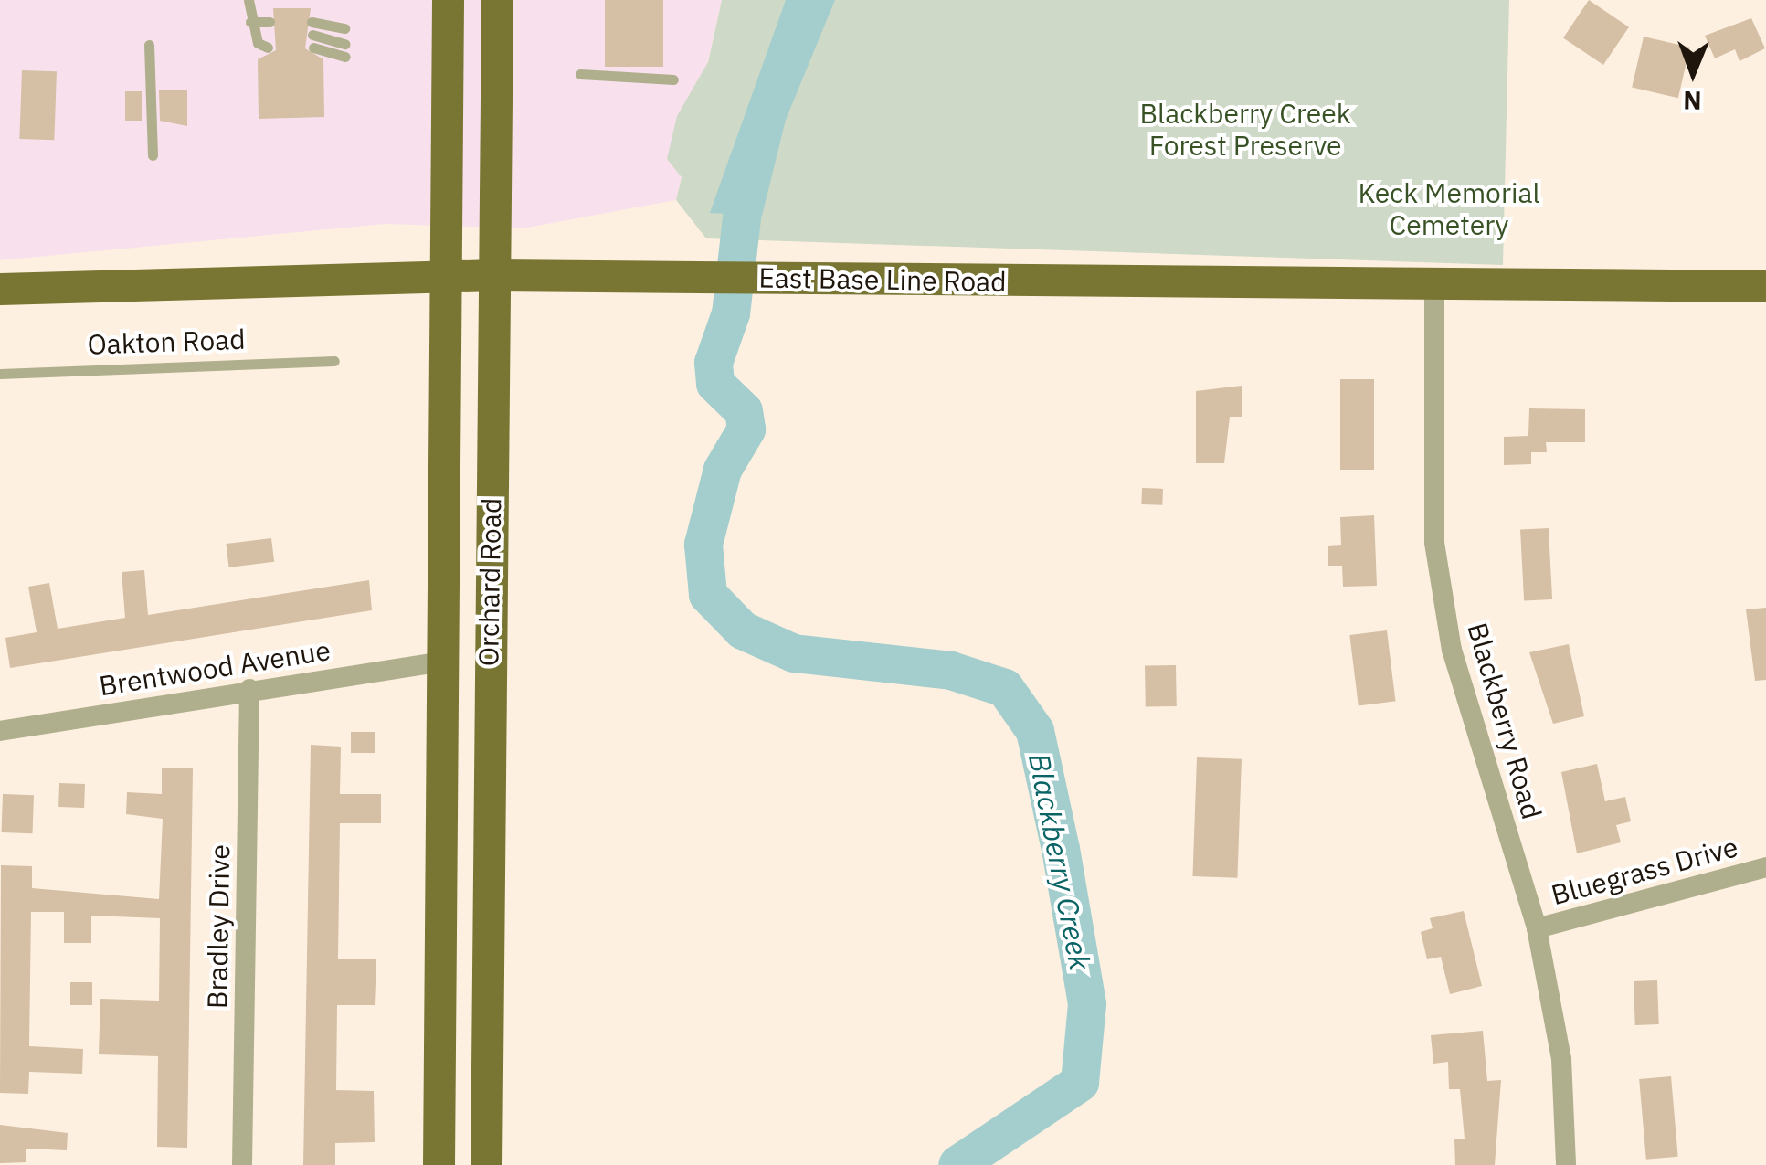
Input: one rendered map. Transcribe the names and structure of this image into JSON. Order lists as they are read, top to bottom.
{
  "streets": {
    "main road": ["East Base Line Road", "Orchard Road"],
    "street": [
      "Brentwood Avenue",
      "Blackberry Road",
      "Bluegrass Drive",
      "Bradley Drive"
    ],
    "lane": ["Oakton Road"]
  },
  "crossings": [
    ["East Base Line Road", "Orchard Road"],
    ["East Base Line Road", "Blackberry Road"],
    ["Orchard Road", "Brentwood Avenue"],
    ["Brentwood Avenue", "Bradley Drive"],
    ["Blackberry Road", "Bluegrass Drive"]
  ],
  "water": ["Blackberry Creek"],
  "parks": ["Blackberry Creek Forest Preserve", "Keck Memorial Cemetery"],
  "north": "bottom"
}
